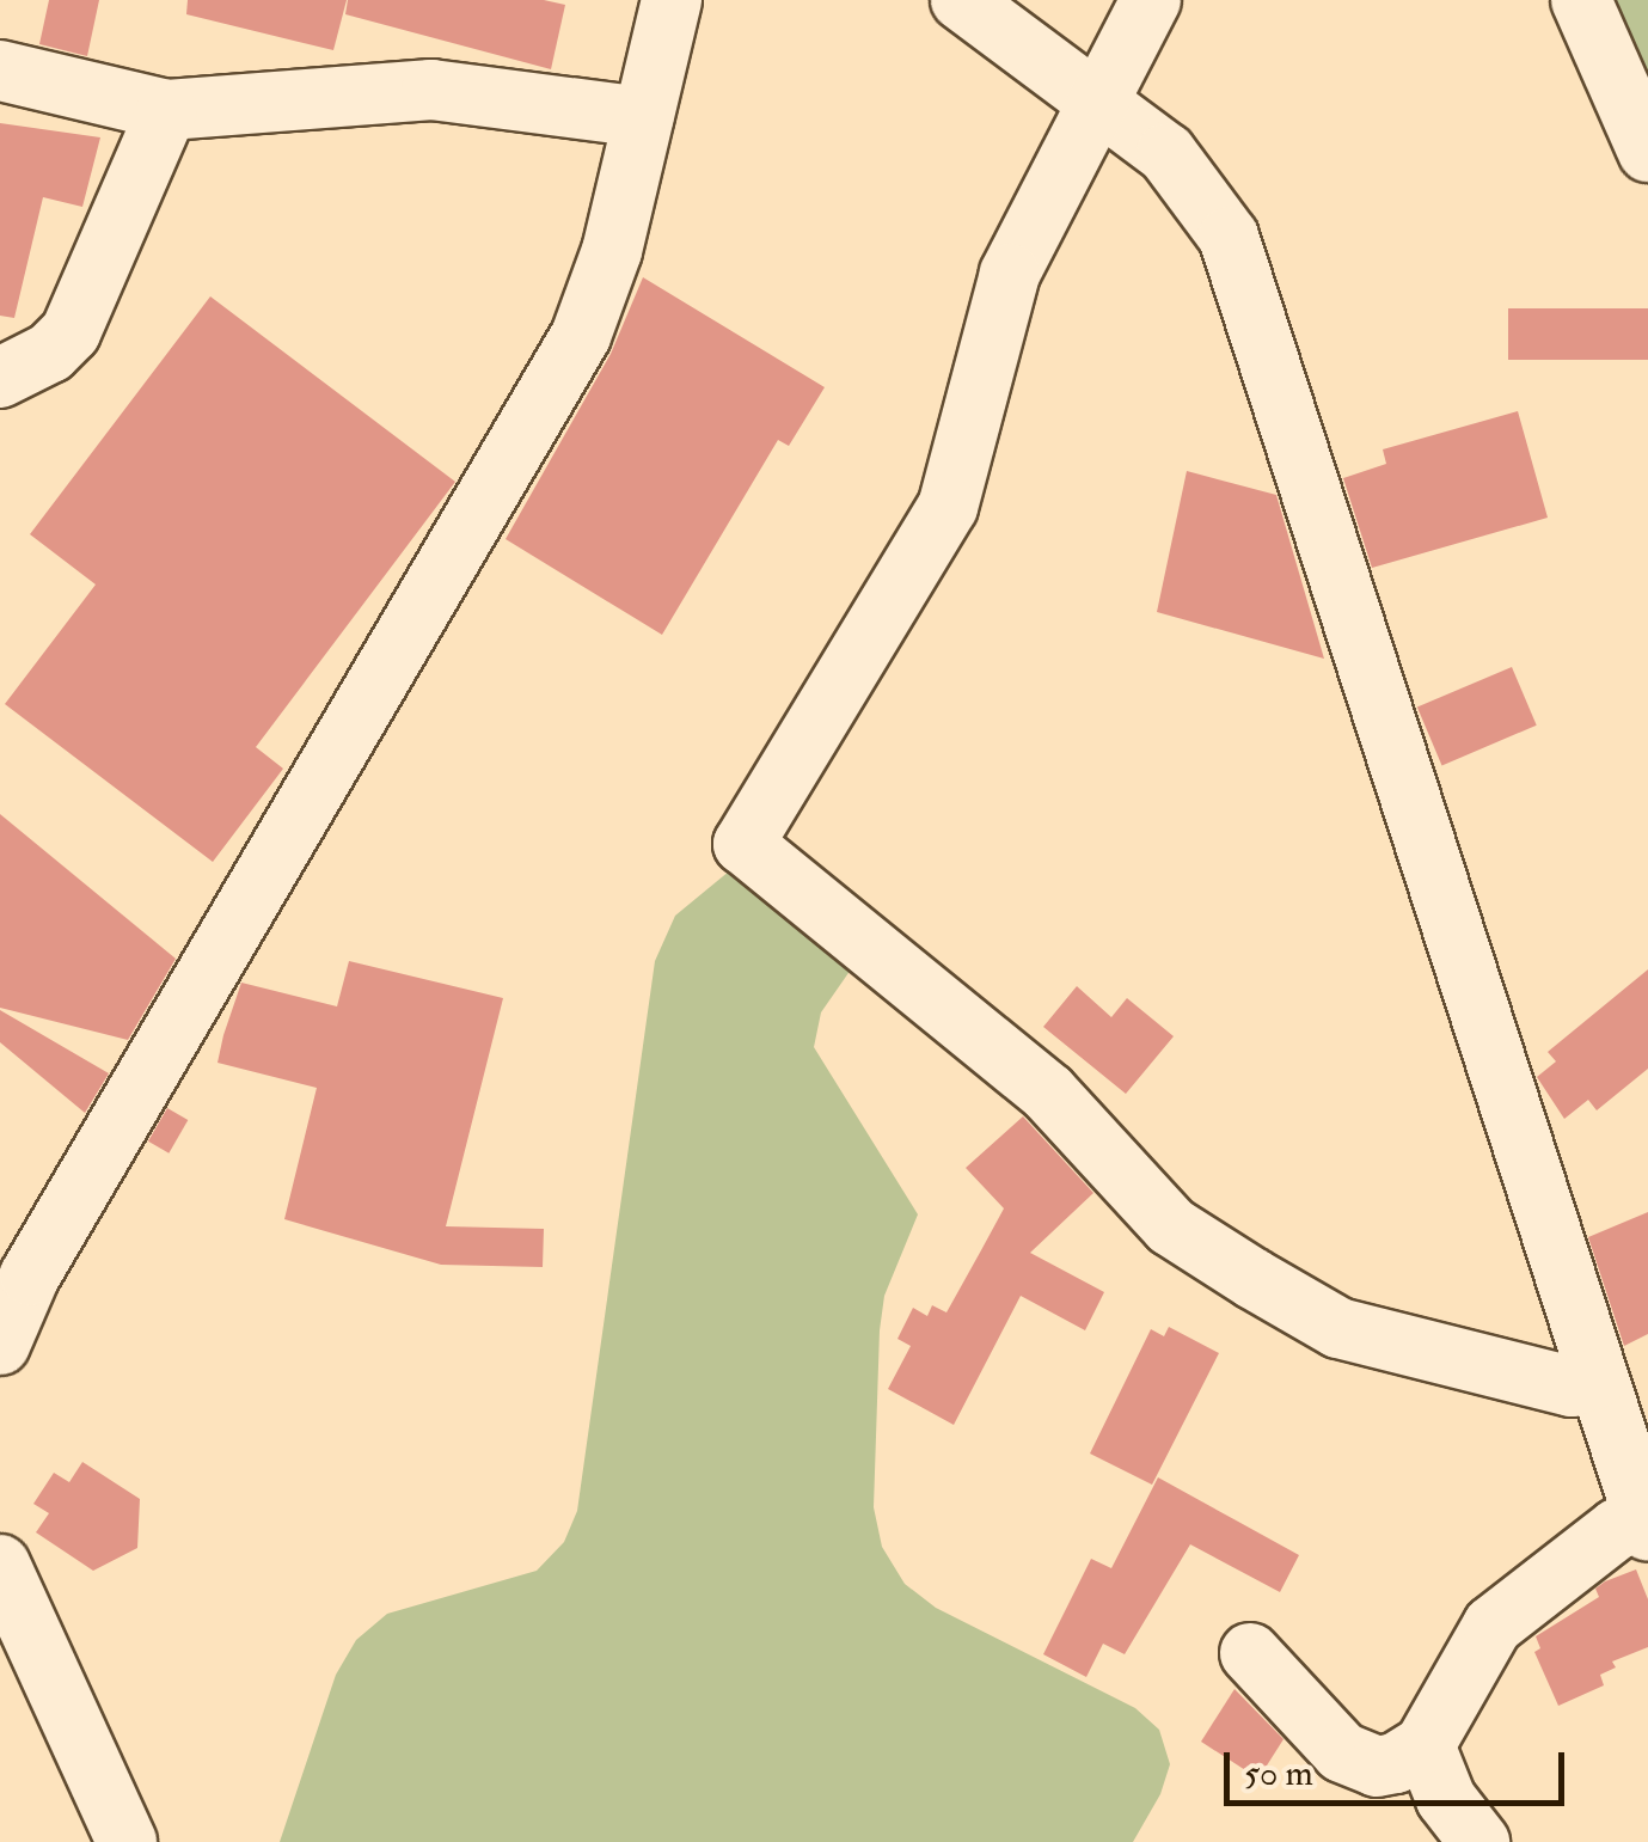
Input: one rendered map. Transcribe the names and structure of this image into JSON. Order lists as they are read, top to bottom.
{
  "scale_bar": "50 m"
}
